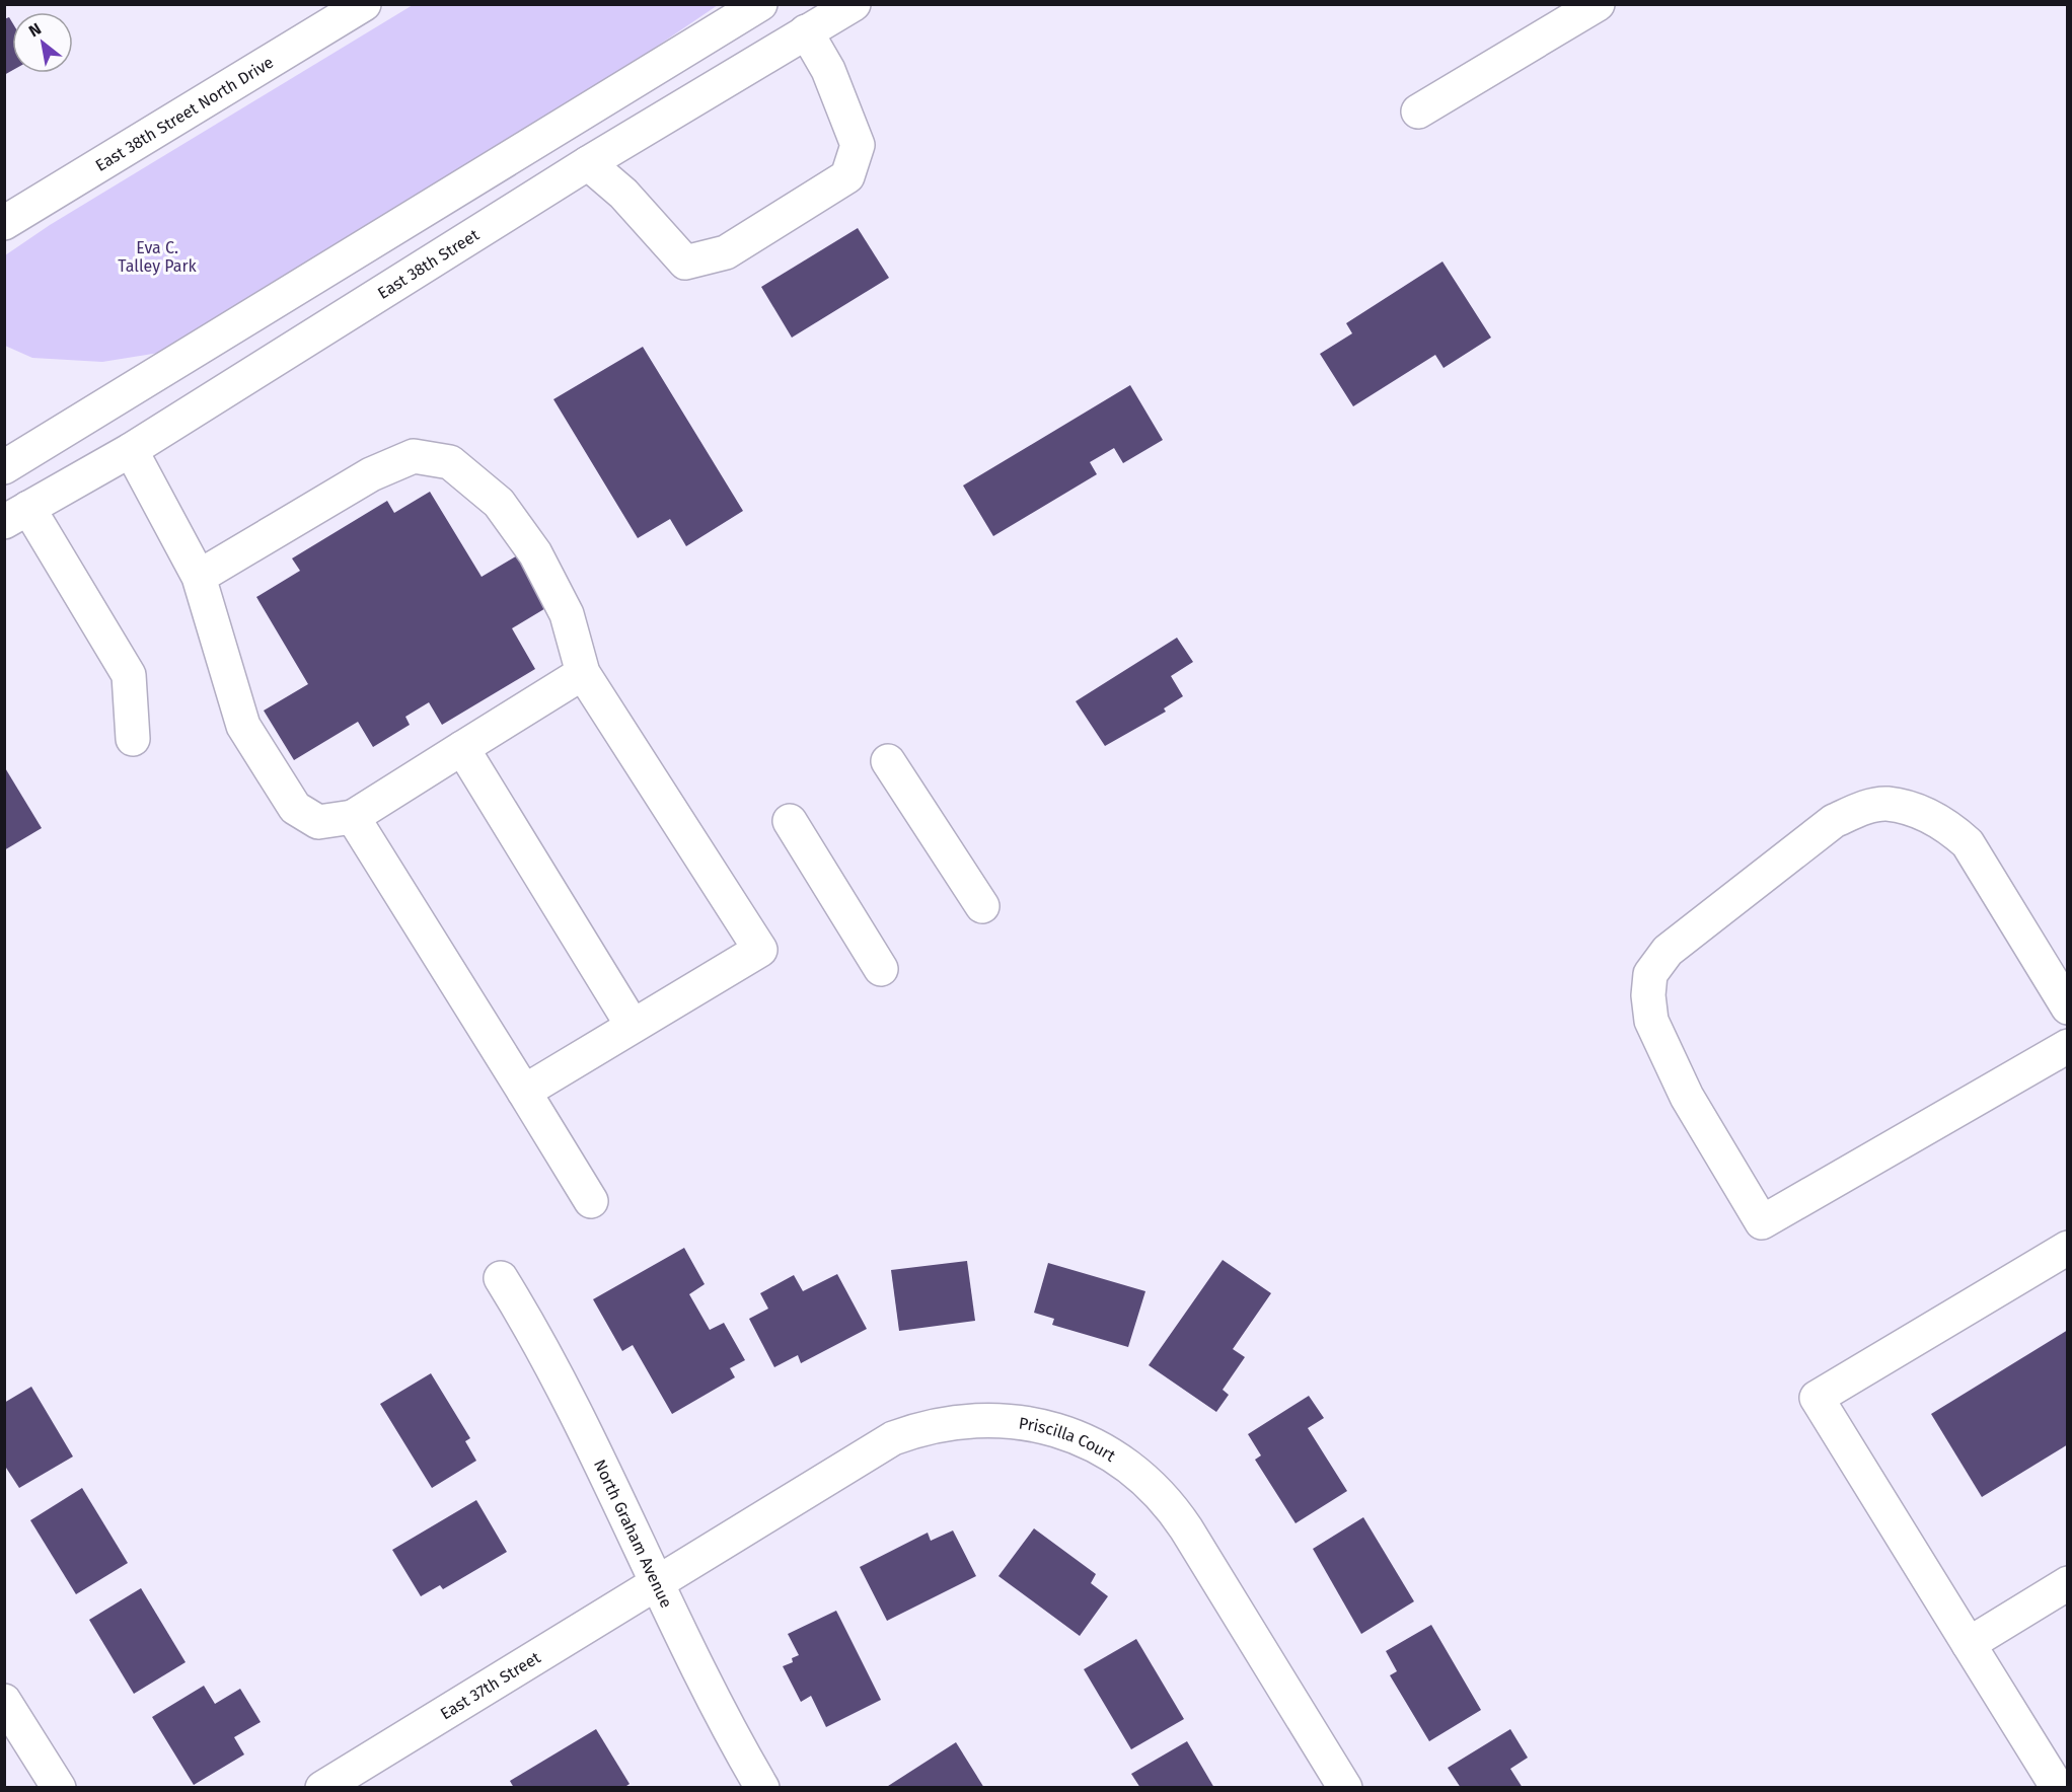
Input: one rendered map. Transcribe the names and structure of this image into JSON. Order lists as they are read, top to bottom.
{
  "streets": {
    "street": [
      "East 38th Street North Drive",
      "East 38th Street",
      "Priscilla Court",
      "North Graham Avenue",
      "East 37th Street"
    ]
  },
  "crossings": [
    ["Priscilla Court", "North Graham Avenue"],
    ["Priscilla Court", "East 37th Street"],
    ["North Graham Avenue", "East 37th Street"]
  ],
  "parks": ["Eva C. Talley Park"],
  "north": "top left"
}
